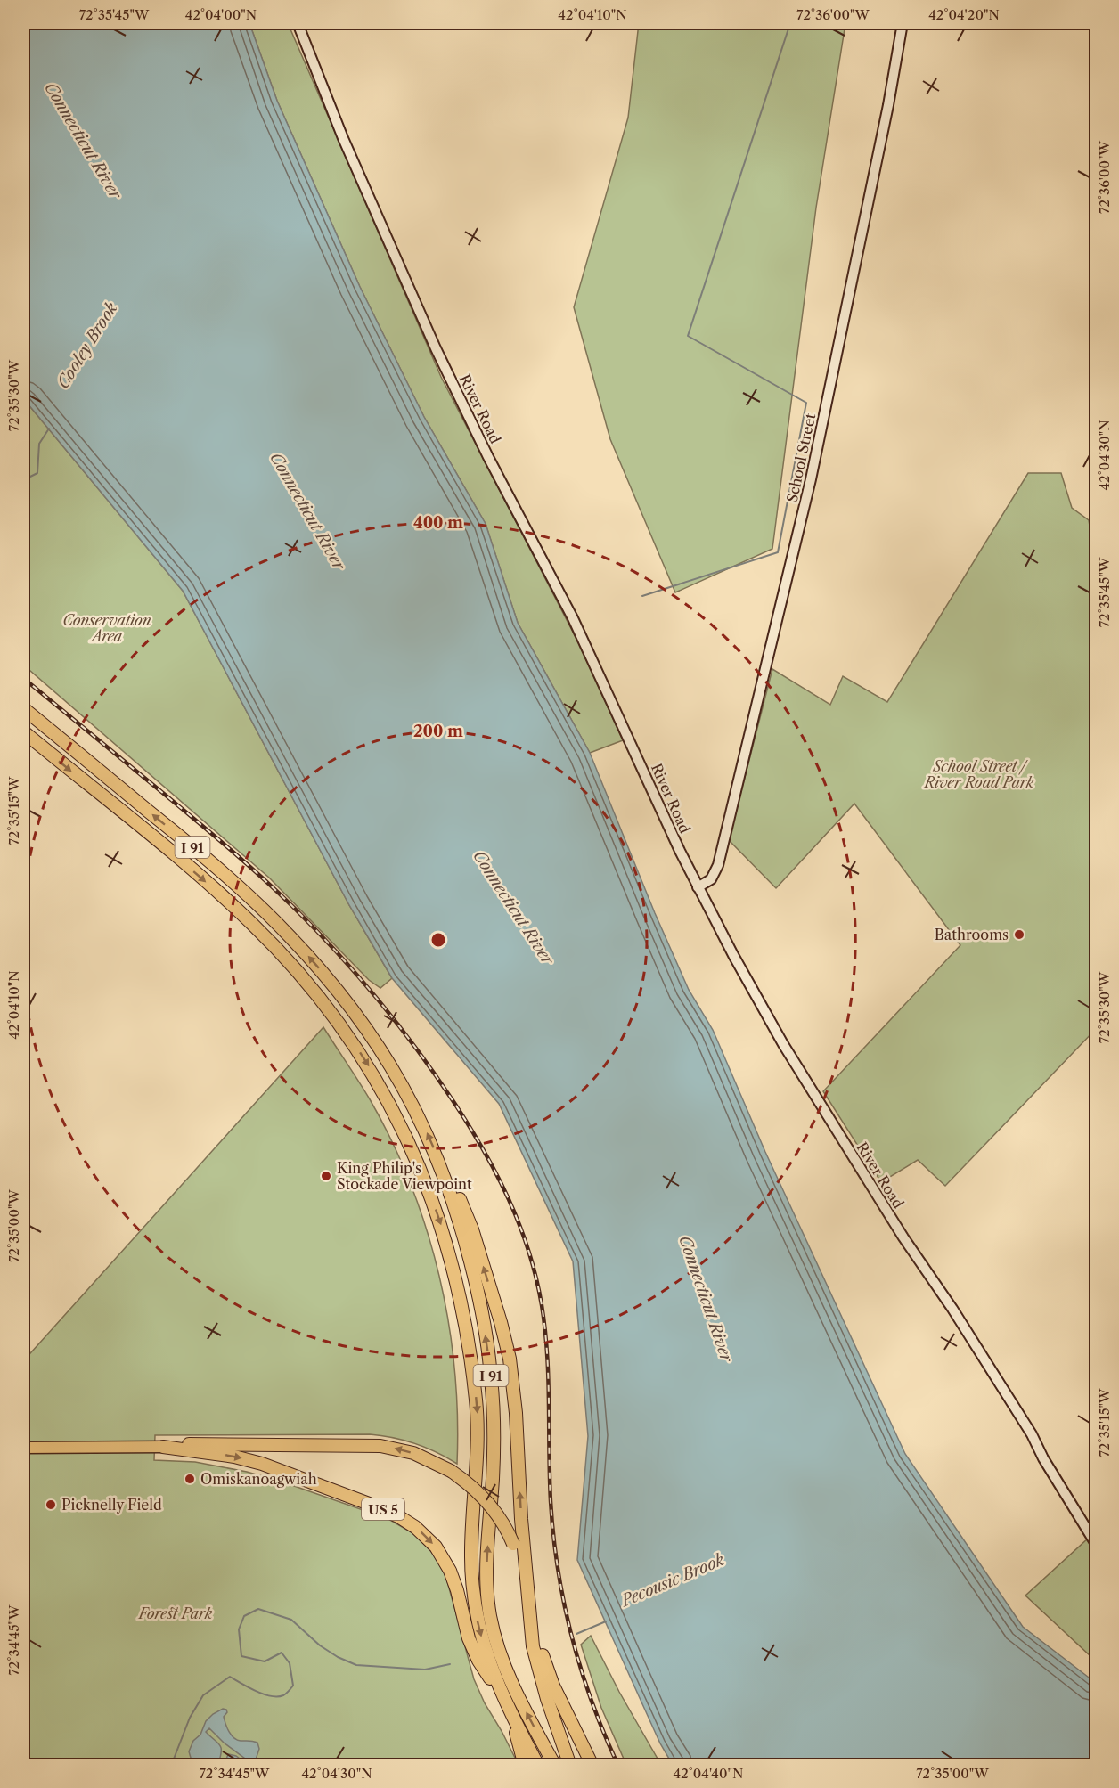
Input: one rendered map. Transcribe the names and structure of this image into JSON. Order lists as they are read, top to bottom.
{
  "streets": {
    "highway": ["I 91", "US 5"],
    "street": ["River Road", "School Street"]
  },
  "crossings": [
    ["River Road", "School Street"],
    ["I 91", "US 5"]
  ],
  "water": ["Connecticut River", "Cooley Brook", "Pecousic Brook"],
  "parks": ["Conservation Area", "School Street / River Road Park", "Forest Park"],
  "places": [
    "Bathrooms",
    "King Philip's Stockade Viewpoint",
    "Omiskanoagwiah",
    "Picknelly Field"
  ],
  "coordinates": [
    "72°35'45\"W",
    "42°04'00\"N",
    "42°04'10\"N",
    "72°36'00\"W",
    "42°04'20\"N",
    "72°35'30\"W",
    "42°04'30\"N",
    "72°35'15\"W",
    "72°35'00\"W",
    "72°34'45\"W",
    "42°04'40\"N"
  ],
  "rings": ["400 m", "200 m"]
}
